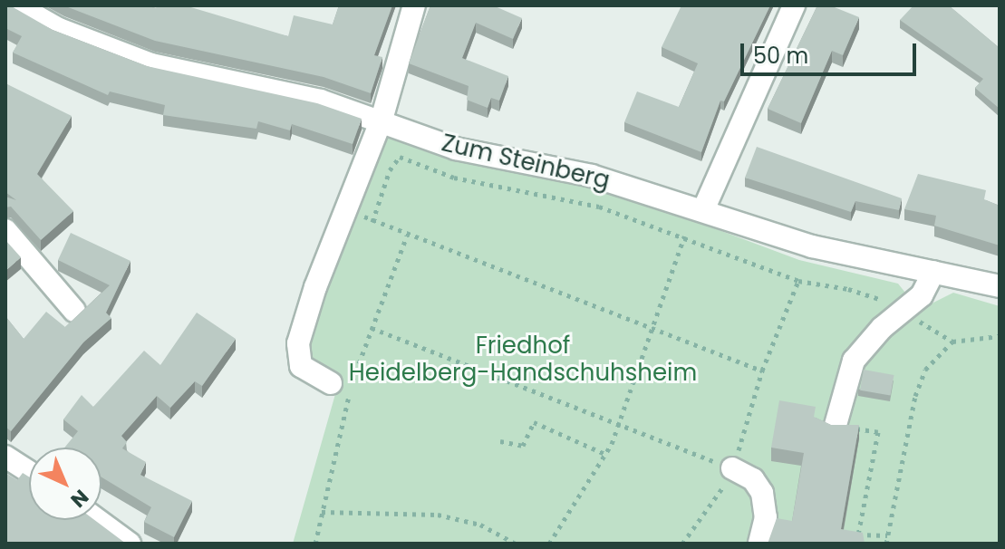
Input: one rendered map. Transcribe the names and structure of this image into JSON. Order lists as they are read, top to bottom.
{
  "streets": {
    "street": ["Zum Steinberg"]
  },
  "parks": ["Friedhof Heidelberg-Handschuhsheim"],
  "scale_bar": "50 m",
  "north": "bottom right"
}
